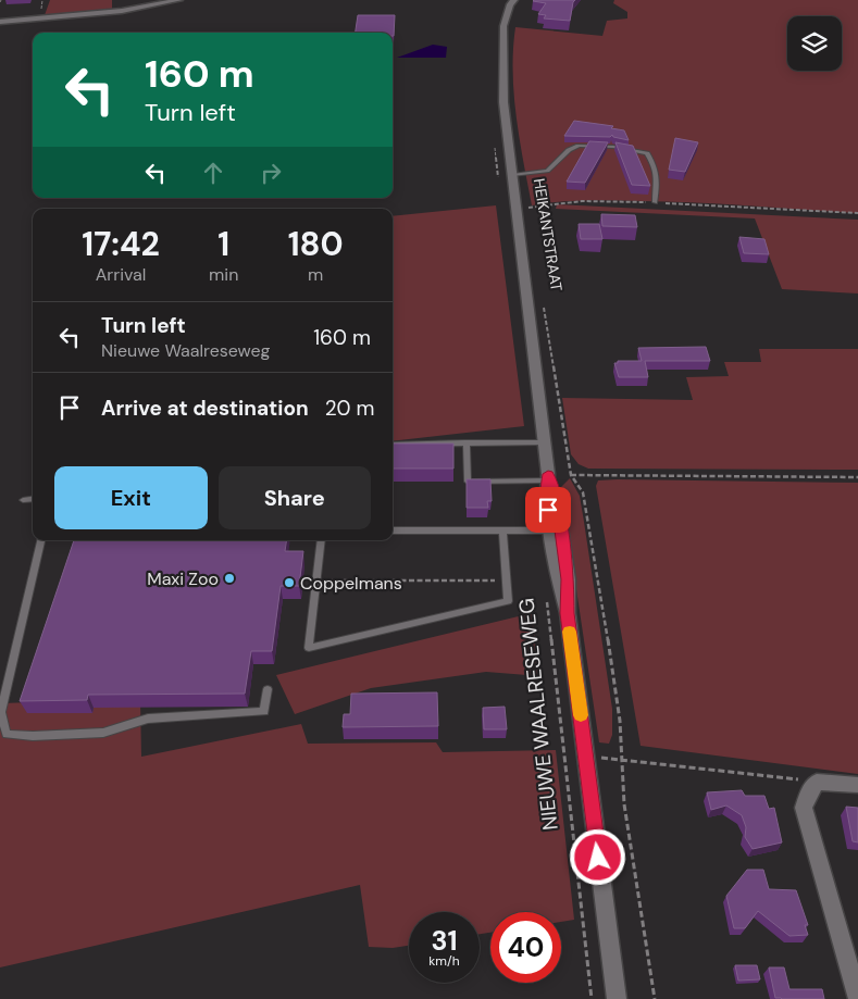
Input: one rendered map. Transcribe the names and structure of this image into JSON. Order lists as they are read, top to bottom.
{
  "streets": {
    "street": ["HEIKANTSTRAAT", "NIEUWE WAALRESEWEG"]
  },
  "crossings": [
    ["HEIKANTSTRAAT", "NIEUWE WAALRESEWEG"]
  ],
  "places": ["Maxi Zoo", "Coppelmans"],
  "page": {
    "turn": ["160 m", "Turn left"],
    "eta": [
      "17:42",
      "Arrival",
      "1",
      "min",
      "180",
      "m"
    ],
    "list": [
      {
        "name": "Turn left",
        "note": "Nieuwe Waalreseweg",
        "value": "160 m"
      },
      {
        "name": "Arrive at destination",
        "value": "20 m"
      }
    ],
    "buttons": ["Exit", "Share"],
    "speed": "31 km/h",
    "limit": "40"
  }
}
